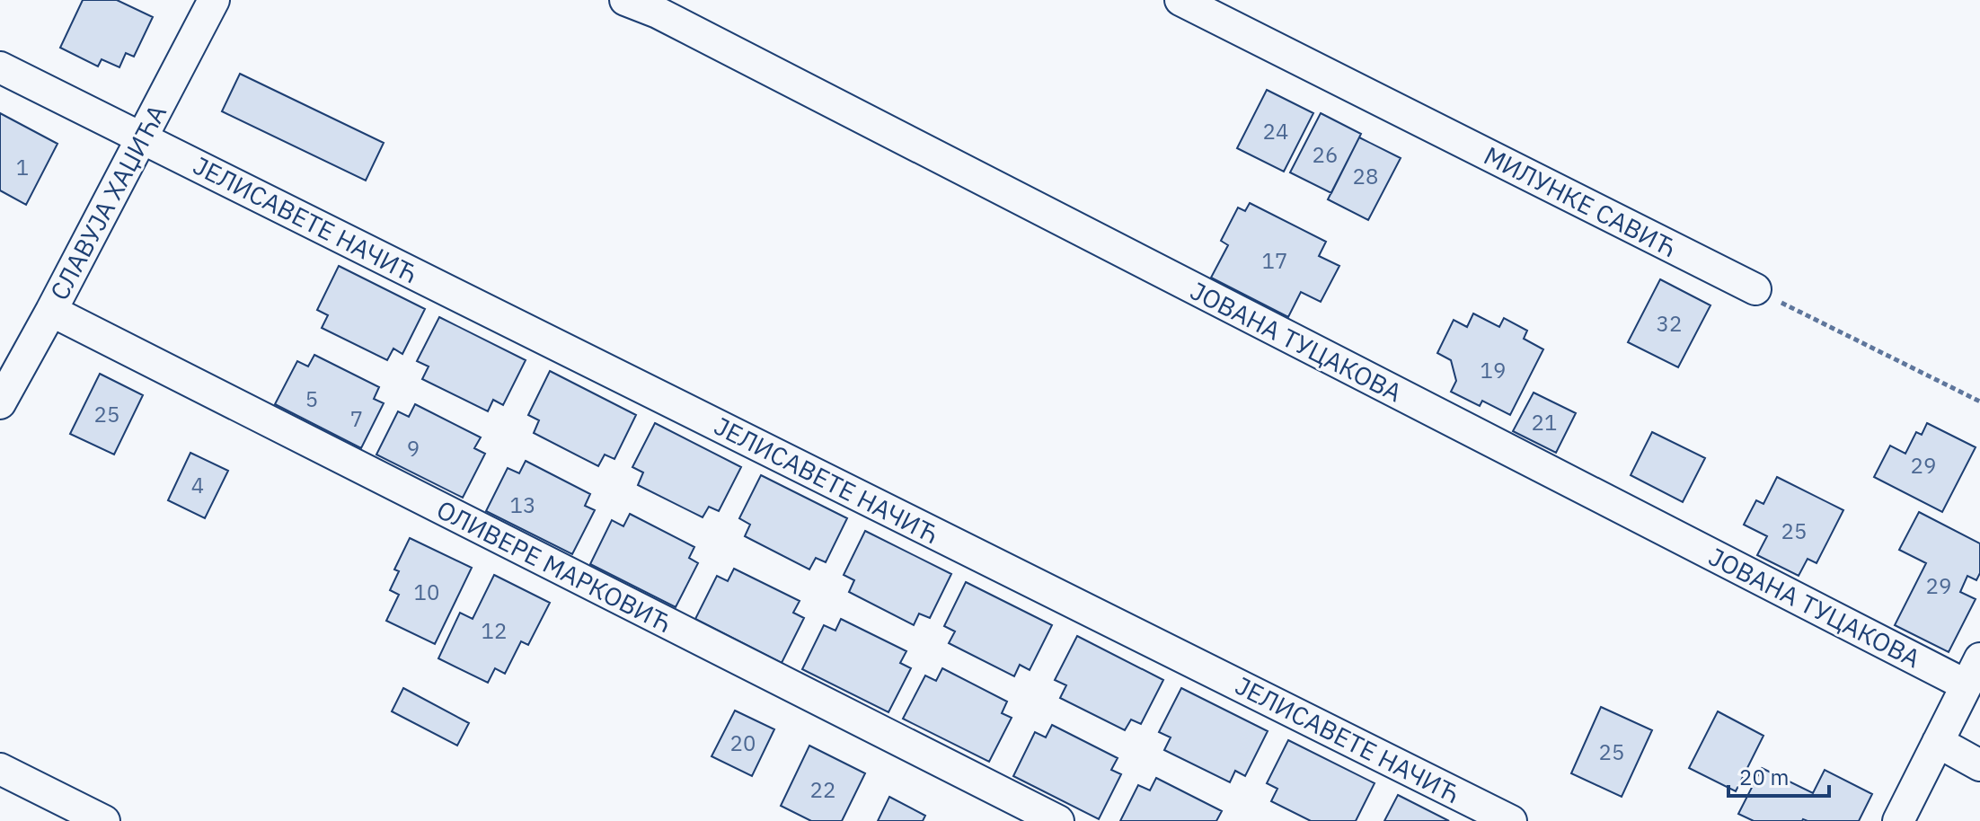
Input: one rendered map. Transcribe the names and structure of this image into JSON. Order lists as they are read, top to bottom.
{
  "streets": {
    "street": [
      "МИЛУНКЕ САВИЋ",
      "СЛАВУЈА ХАЏИЋА",
      "ЈЕЛИСАВЕТЕ НАЧИЋ",
      "ЈОВАНА ТУЦАКОВА",
      "ОЛИВЕРЕ МАРКОВИЋ"
    ]
  },
  "crossings": [
    ["СЛАВУЈА ХАЏИЋА", "ЈЕЛИСАВЕТЕ НАЧИЋ"],
    ["СЛАВУЈА ХАЏИЋА", "ОЛИВЕРЕ МАРКОВИЋ"]
  ],
  "house_numbers": [
    "24",
    "26",
    "1",
    "28",
    "17",
    "32",
    "19",
    "5",
    "25",
    "7",
    "21",
    "9",
    "29",
    "4",
    "13",
    "25",
    "29",
    "10",
    "12",
    "20",
    "25",
    "22"
  ],
  "scale_bar": "20 m"
}
